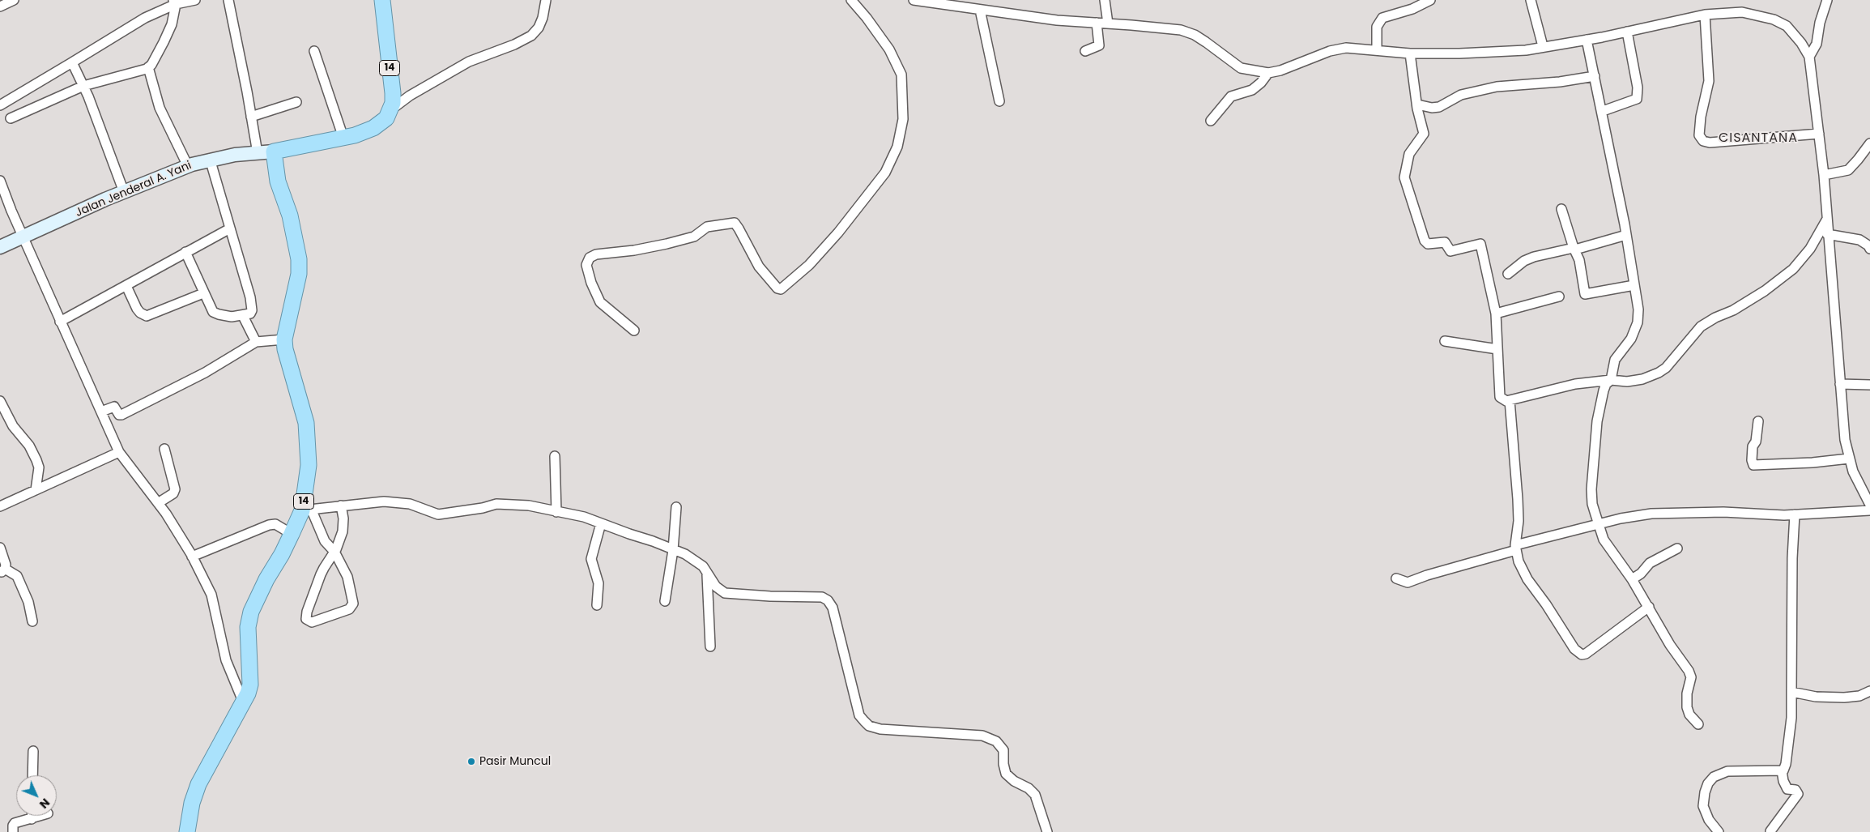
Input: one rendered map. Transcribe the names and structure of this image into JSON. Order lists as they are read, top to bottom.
{
  "streets": {
    "highway": ["14"],
    "main road": ["Jalan Jenderal A. Yani"]
  },
  "crossings": [
    ["14", "Jalan Jenderal A. Yani"]
  ],
  "districts": ["CISANTANA"],
  "places": ["Pasir Muncul"],
  "north": "bottom right"
}
